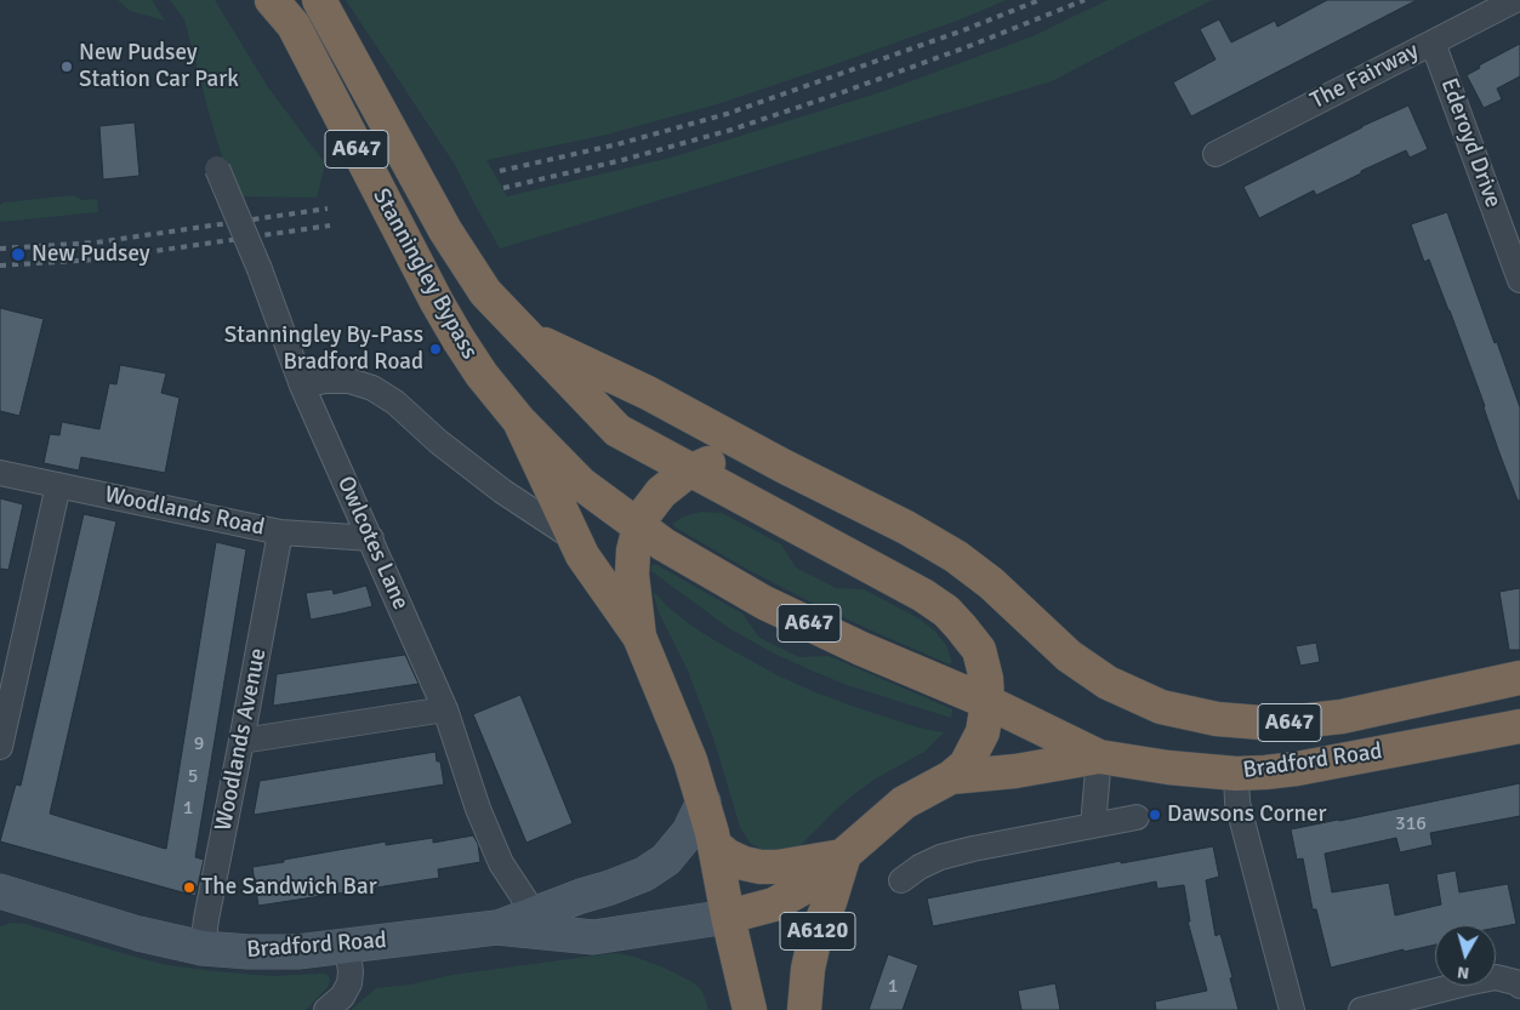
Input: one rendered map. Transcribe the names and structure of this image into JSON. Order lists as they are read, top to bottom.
{
  "streets": {
    "highway": [
      "A647",
      "Stanningley Bypass",
      "Bradford Road",
      "A6120"
    ],
    "street": [
      "The Fairway",
      "Ederoyd Drive",
      "Woodlands Road",
      "Owlcotes Lane",
      "Woodlands Avenue"
    ]
  },
  "crossings": [
    ["The Fairway", "Ederoyd Drive"],
    ["A647", "Stanningley Bypass"],
    ["A647", "Bradford Road"],
    ["Woodlands Road", "Owlcotes Lane"],
    ["Woodlands Road", "Woodlands Avenue"],
    ["Owlcotes Lane", "Bradford Road"],
    ["Woodlands Avenue", "Bradford Road"]
  ],
  "places": [
    "New Pudsey Station Car Park",
    "New Pudsey",
    "Stanningley By-Pass Bradford Road",
    "Dawsons Corner",
    "The Sandwich Bar"
  ],
  "house_numbers": [
    "9",
    "5",
    "1",
    "316",
    "1"
  ],
  "north": "bottom"
}
